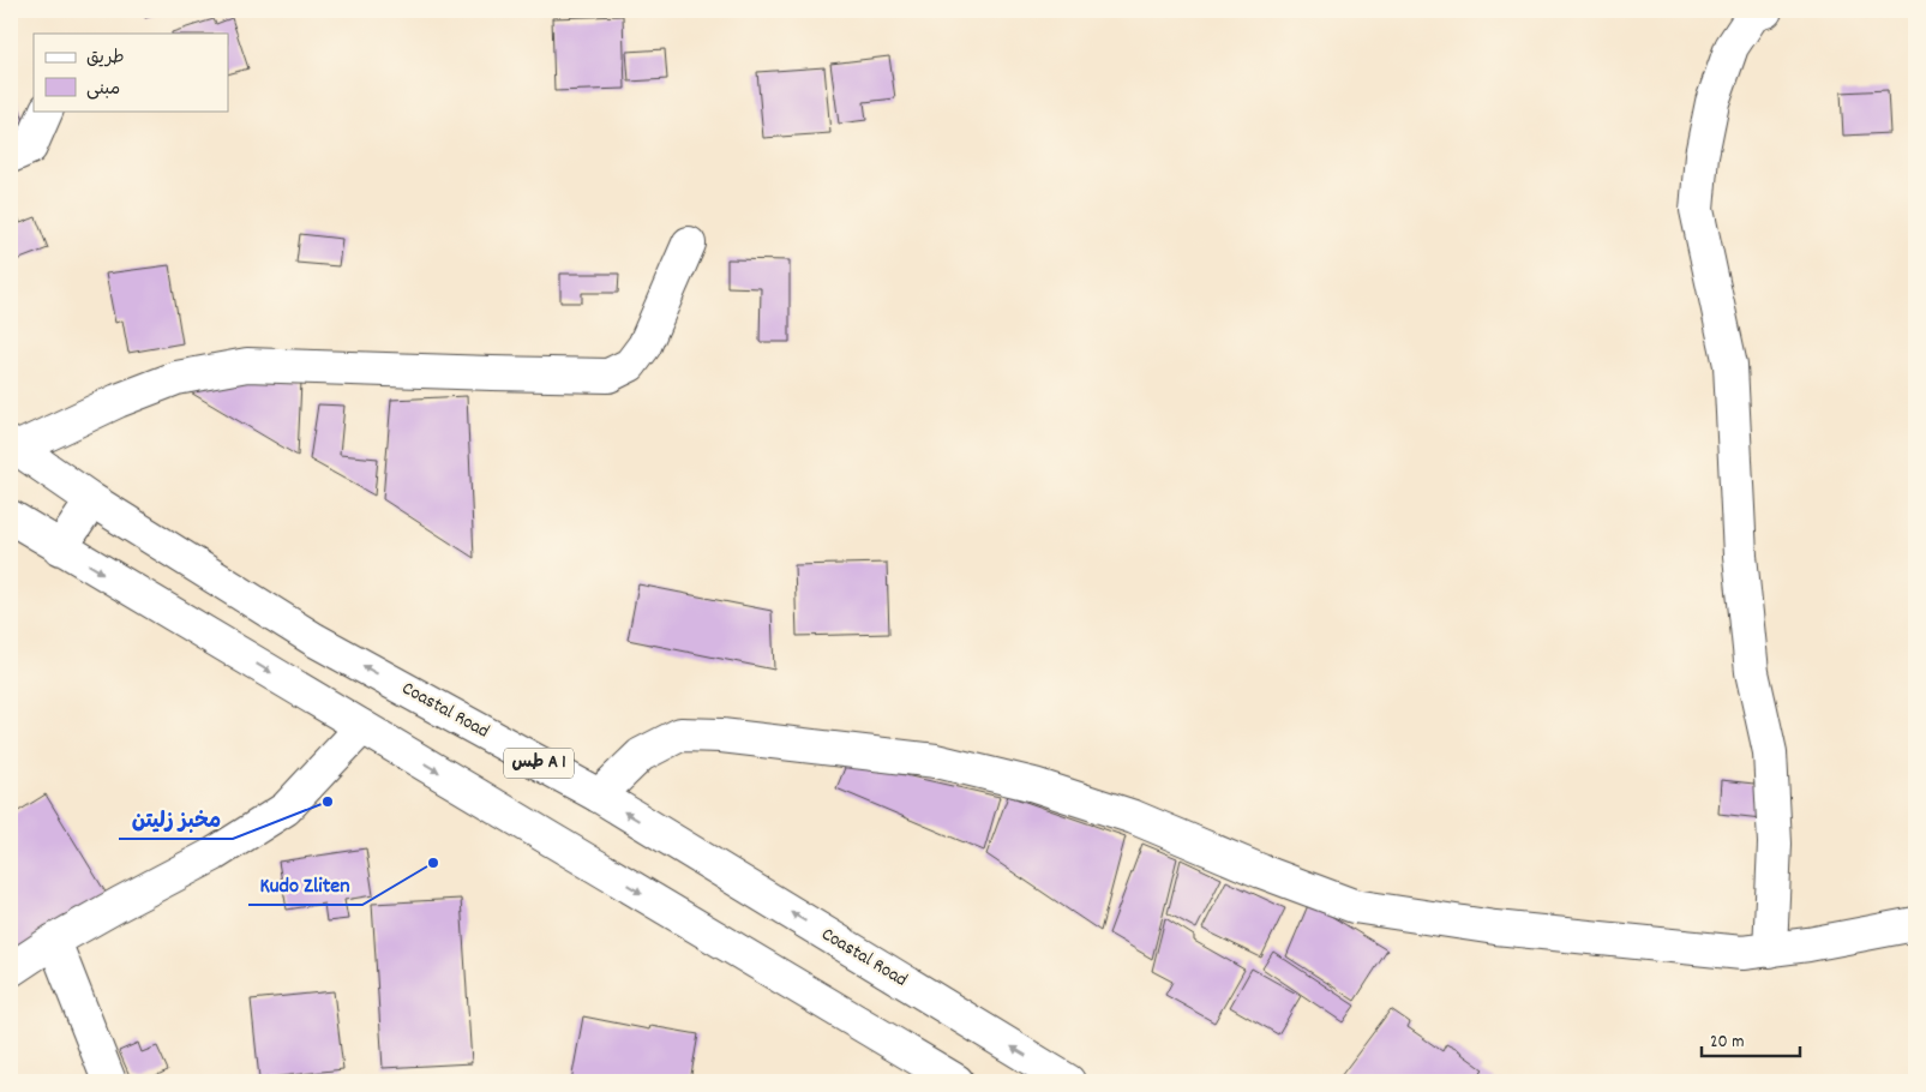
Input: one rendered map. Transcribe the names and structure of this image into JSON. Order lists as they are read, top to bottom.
{
  "streets": {
    "main road": ["Coastal Road", "طس A 1"]
  },
  "places": ["مخبز زليتن", "Kudo Zliten"],
  "legend": ["طريق", "مبنى"],
  "scale_bar": "20 m"
}
